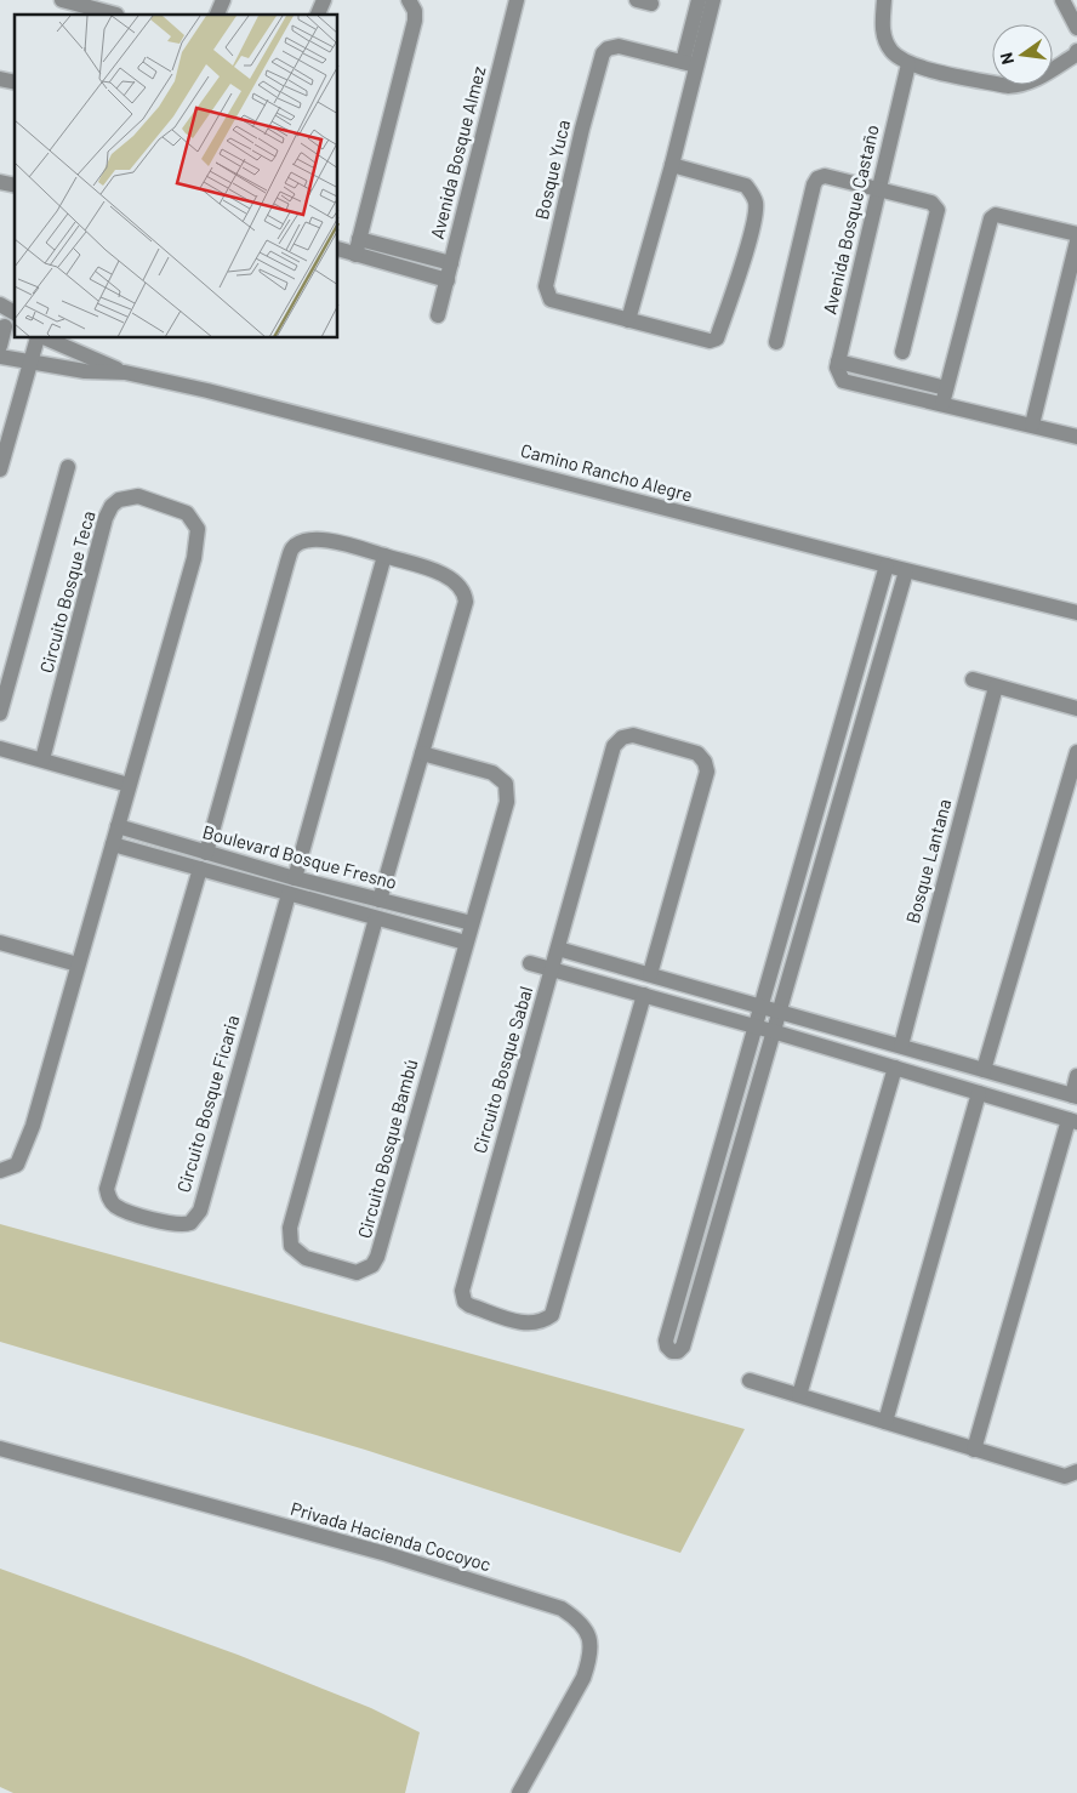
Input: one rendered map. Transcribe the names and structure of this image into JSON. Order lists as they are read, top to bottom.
{
  "streets": {
    "street": [
      "Avenida Bosque Almez",
      "Bosque Yuca",
      "Avenida Bosque Castaño",
      "Camino Rancho Alegre",
      "Circuito Bosque Teca",
      "Boulevard Bosque Fresno",
      "Bosque Lantana",
      "Circuito Bosque Sabal",
      "Circuito Bosque Ficaria",
      "Circuito Bosque Bambú",
      "Privada Hacienda Cocoyoc"
    ]
  },
  "crossings": [
    ["Boulevard Bosque Fresno", "Circuito Bosque Ficaria"],
    ["Boulevard Bosque Fresno", "Circuito Bosque Bambú"]
  ],
  "north": "left"
}
